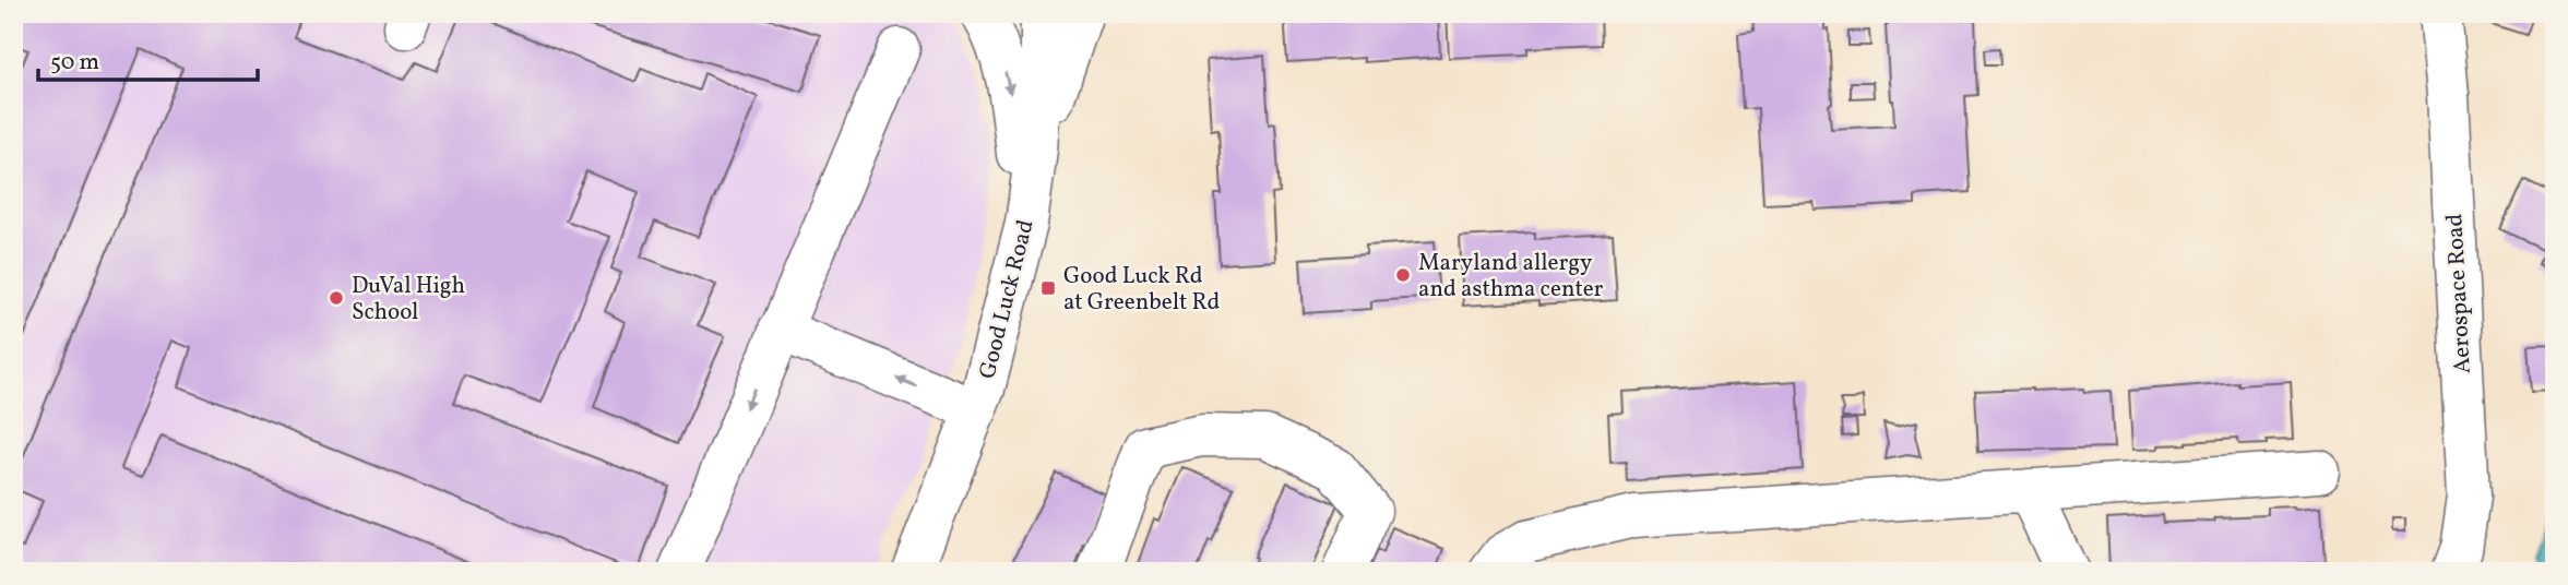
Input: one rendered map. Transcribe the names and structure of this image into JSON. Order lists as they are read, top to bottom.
{
  "streets": {
    "main road": ["Aerospace Road", "Good Luck Road"]
  },
  "places": {
    "other": ["Maryland allergy and asthma center", "DuVal High School"],
    "transit": ["Good Luck Rd at Greenbelt Rd"]
  },
  "scale_bar": "50 m"
}
